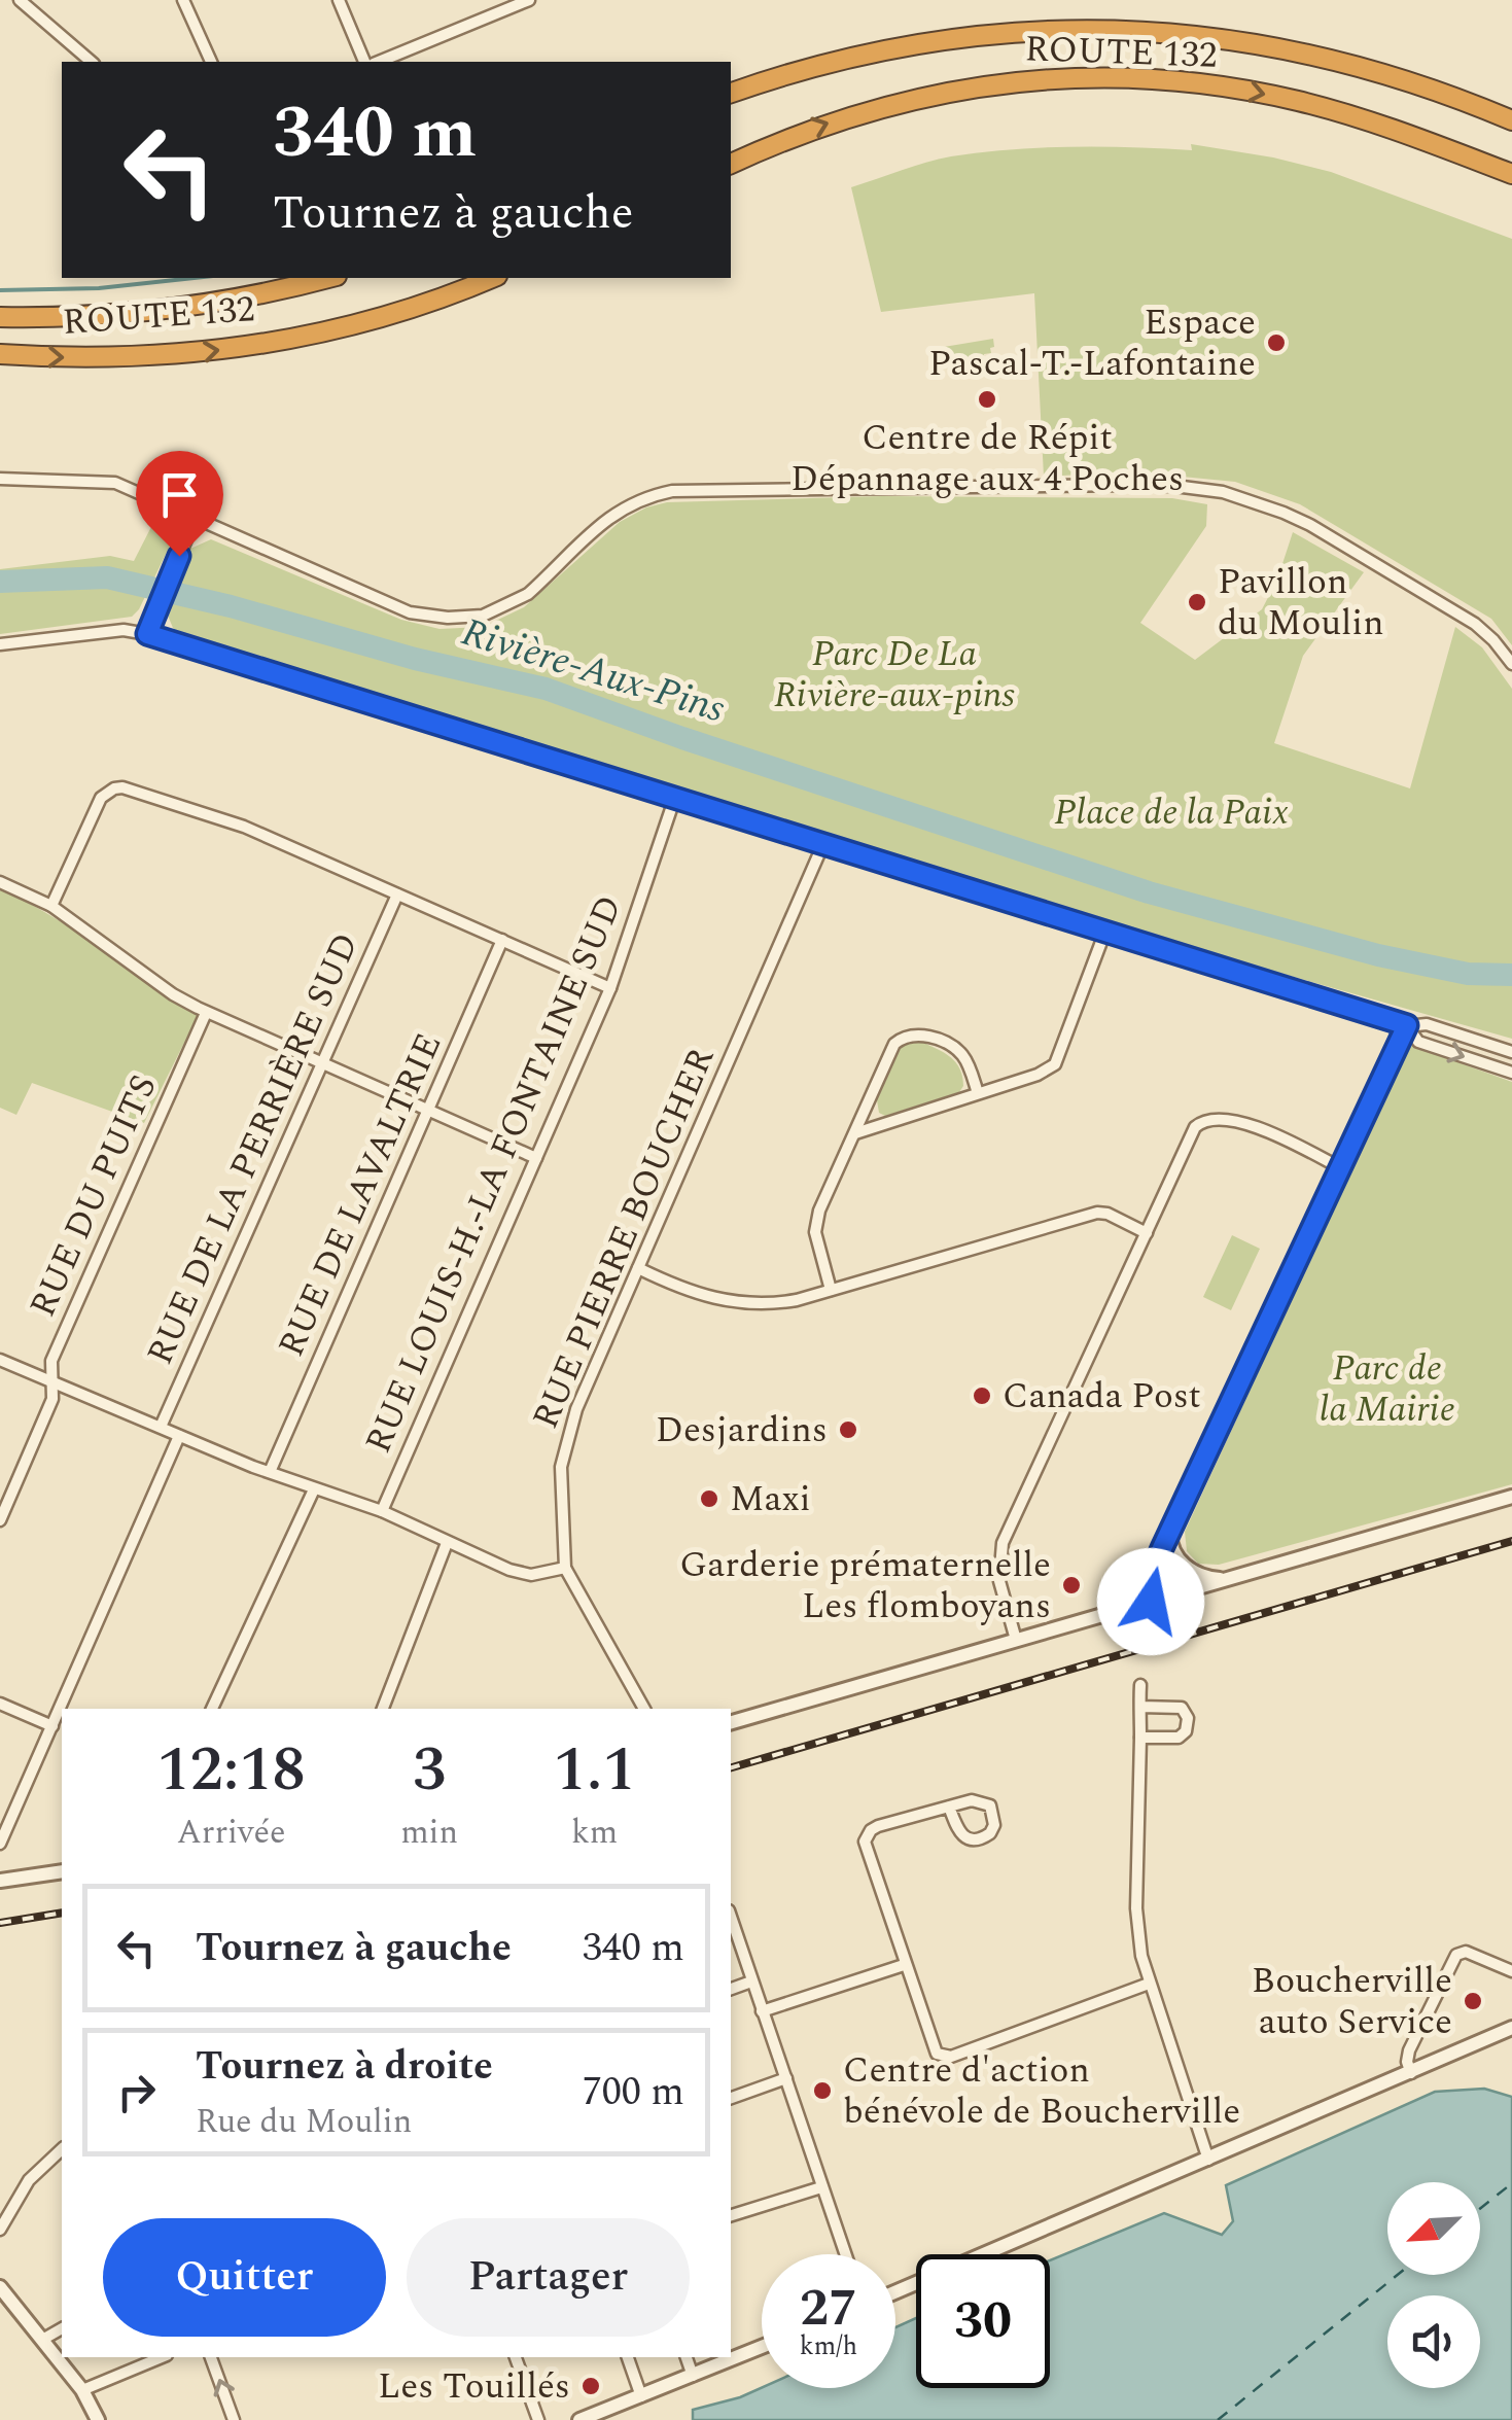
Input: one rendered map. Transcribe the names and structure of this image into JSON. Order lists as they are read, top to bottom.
{
  "streets": {
    "highway": ["ROUTE 132"],
    "street": [
      "RUE DE LA PERRIÈRE SUD",
      "RUE LOUIS-H.-LA FONTAINE SUD",
      "RUE DE LAVALTRIE",
      "RUE DU PUITS",
      "RUE PIERRE BOUCHER"
    ]
  },
  "water": ["Rivière-Aux-Pins"],
  "parks": ["Parc De La Rivière-aux-pins", "Place de la Paix", "Parc de la Mairie"],
  "places": [
    "Espace Pascal-T.-Lafontaine",
    "Centre de Répit Dépannage aux 4 Poches",
    "Pavillon du Moulin",
    "Canada Post",
    "Desjardins",
    "Maxi",
    "Garderie prématernelle Les flomboyans",
    "Boucherville auto Service",
    "Centre d'action bénévole de Boucherville",
    "Les Touillés"
  ],
  "north": "bottom left",
  "page": {
    "turn": ["340 m", "Tournez à gauche"],
    "eta": [
      "12:18",
      "Arrivée",
      "3",
      "min",
      "1.1",
      "km"
    ],
    "list": [
      {
        "name": "Tournez à gauche",
        "value": "340 m"
      },
      {
        "name": "Tournez à droite",
        "note": "Rue du Moulin",
        "value": "700 m"
      }
    ],
    "buttons": ["Quitter", "Partager"],
    "speed": "27 km/h",
    "limit": "30"
  }
}
